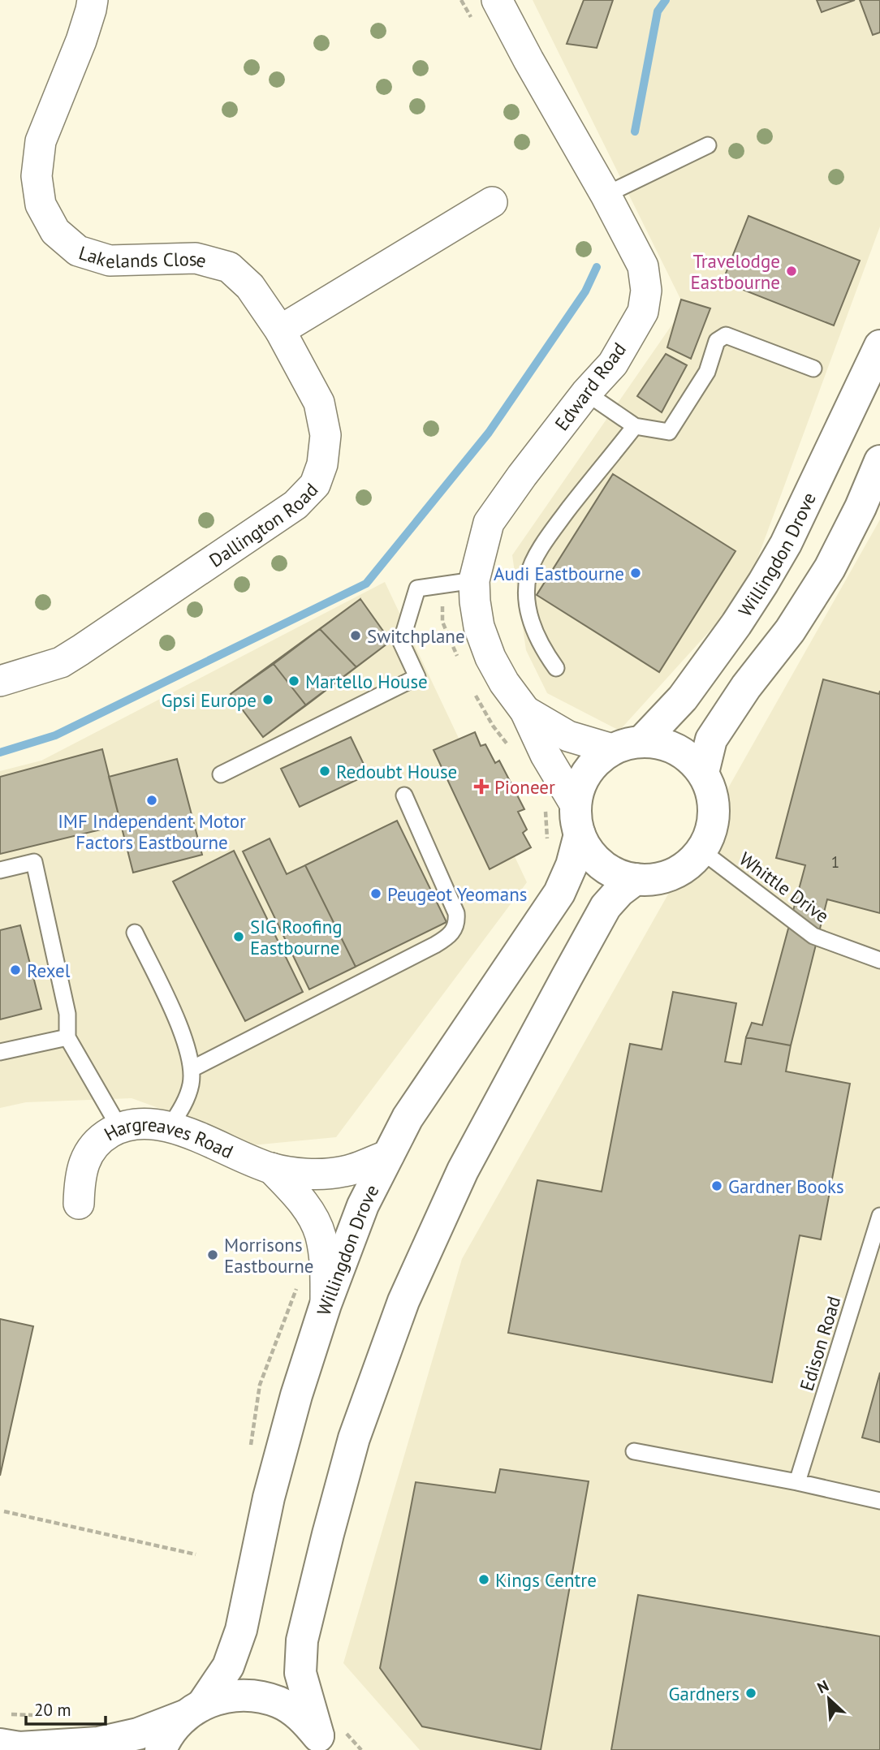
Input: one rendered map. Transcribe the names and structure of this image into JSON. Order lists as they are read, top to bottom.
{
  "streets": {
    "street": [
      "Lakelands Close",
      "Edward Road",
      "Dallington Road",
      "Willingdon Drove",
      "Hargreaves Road"
    ],
    "lane": ["Whittle Drive", "Edison Road"]
  },
  "crossings": [
    ["Lakelands Close", "Dallington Road"],
    ["Edward Road", "Willingdon Drove"],
    ["Edward Road", "Whittle Drive"],
    ["Willingdon Drove", "Whittle Drive"],
    ["Willingdon Drove", "Hargreaves Road"]
  ],
  "places": {
    "other": [
      "Travelodge Eastbourne",
      "Audi Eastbourne",
      "Switchplane",
      "Martello House",
      "Gpsi Europe",
      "Redoubt House",
      "IMF Independent Motor Factors Eastbourne",
      "Peugeot Yeomans",
      "SIG Roofing Eastbourne",
      "Rexel",
      "Gardner Books",
      "Morrisons Eastbourne",
      "Kings Centre",
      "Gardners"
    ],
    "health": ["Pioneer"]
  },
  "house_numbers": ["1"],
  "scale_bar": "20 m",
  "north": "top left"
}
